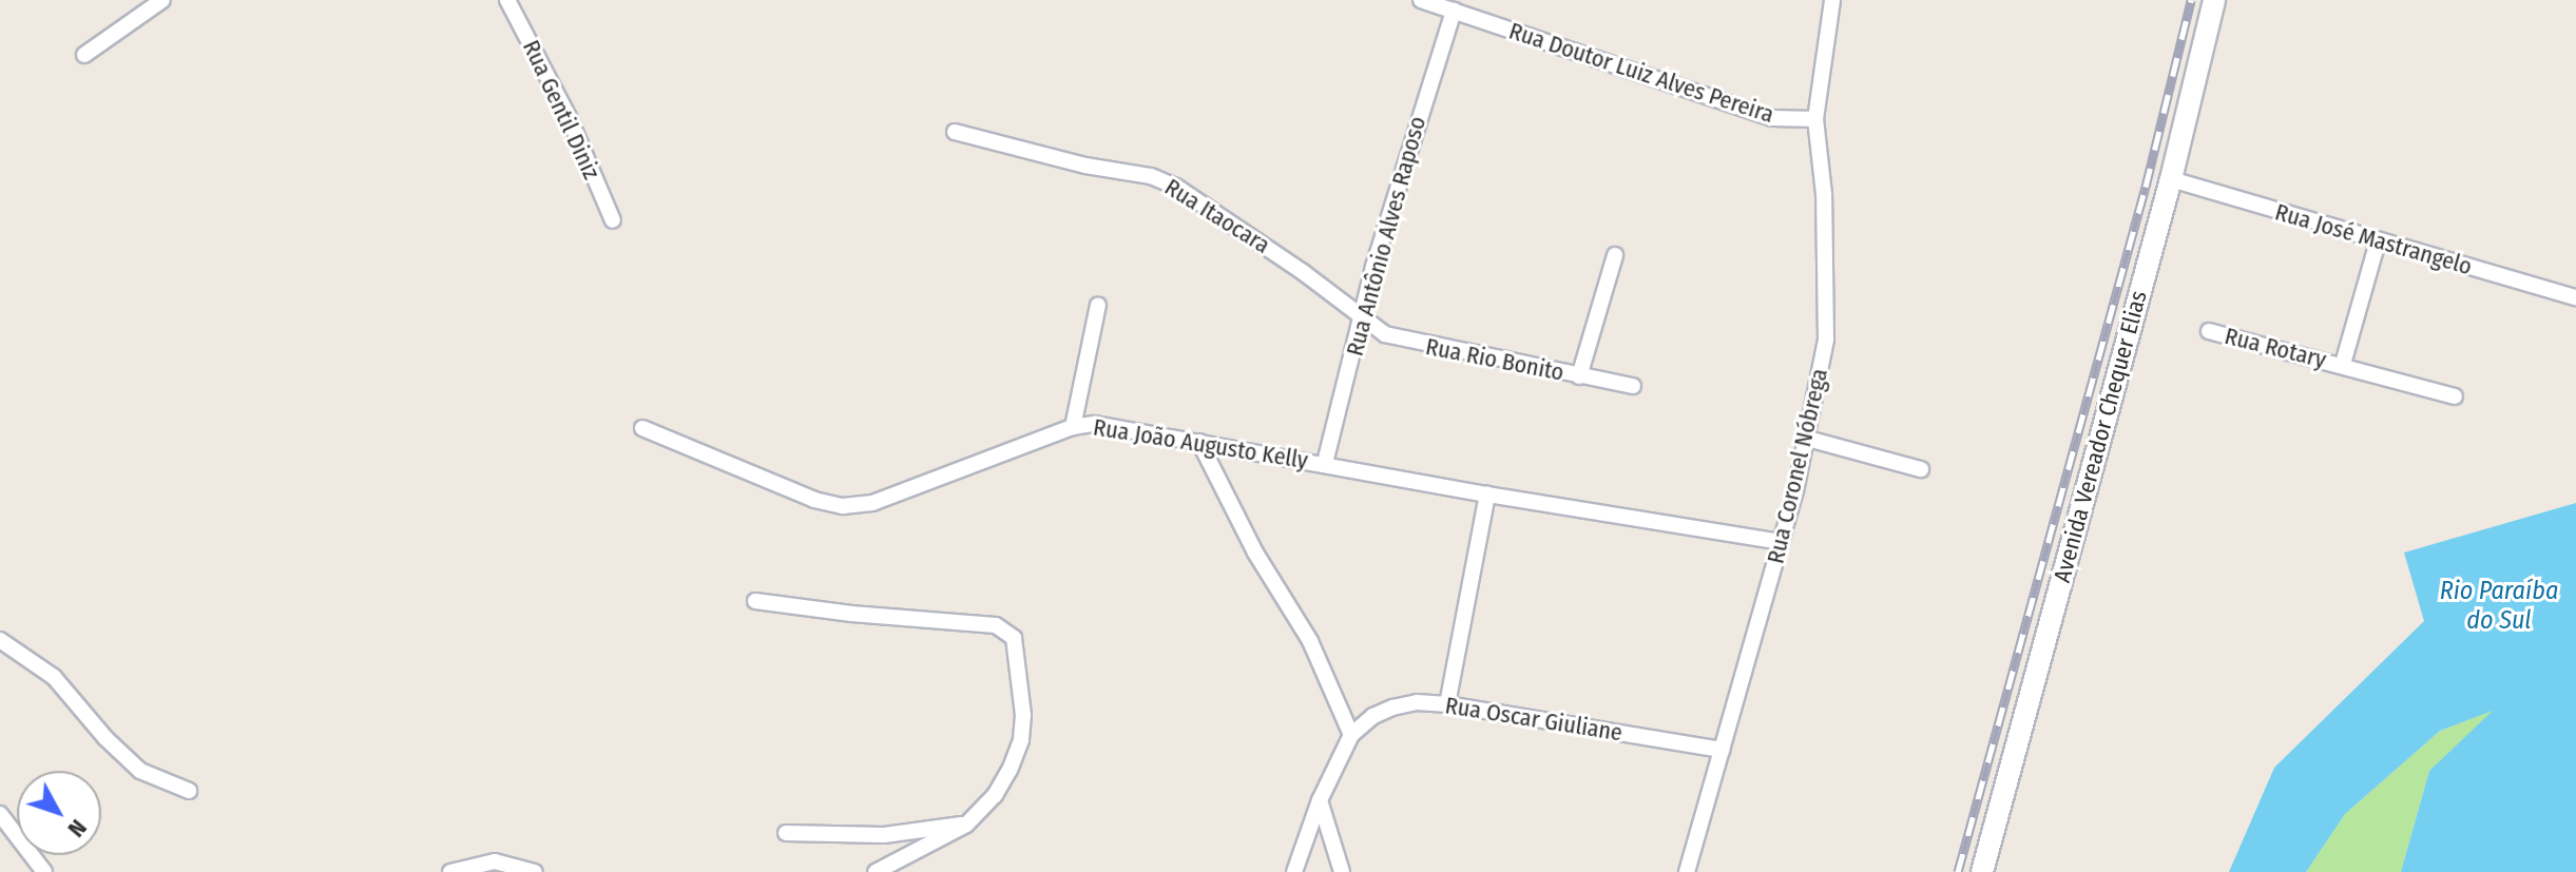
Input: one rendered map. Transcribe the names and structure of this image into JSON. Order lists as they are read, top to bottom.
{
  "streets": {
    "main road": ["Avenida Vereador Chequer Elias"],
    "street": [
      "Rua Doutor Luiz Alves Pereira",
      "Rua Gentil Diniz",
      "Rua Itaocara",
      "Rua Antônio Alves Raposo",
      "Rua José Mastrangelo",
      "Rua Rotary",
      "Rua Rio Bonito",
      "Rua João Augusto Kelly",
      "Rua Coronel Nóbrega",
      "Rua Oscar Giuliane"
    ]
  },
  "crossings": [
    ["Rua Doutor Luiz Alves Pereira", "Rua Antônio Alves Raposo"],
    ["Rua Doutor Luiz Alves Pereira", "Rua Coronel Nóbrega"],
    ["Rua Itaocara", "Rua Antônio Alves Raposo"],
    ["Rua Itaocara", "Rua Rio Bonito"],
    ["Rua Antônio Alves Raposo", "Rua Rio Bonito"],
    ["Rua Antônio Alves Raposo", "Rua João Augusto Kelly"],
    ["Rua José Mastrangelo", "Rua Rotary"],
    ["Rua José Mastrangelo", "Avenida Vereador Chequer Elias"],
    ["Rua João Augusto Kelly", "Rua Coronel Nóbrega"],
    ["Rua Coronel Nóbrega", "Rua Oscar Giuliane"]
  ],
  "water": ["Rio Paraíba do Sul"],
  "north": "bottom right"
}
